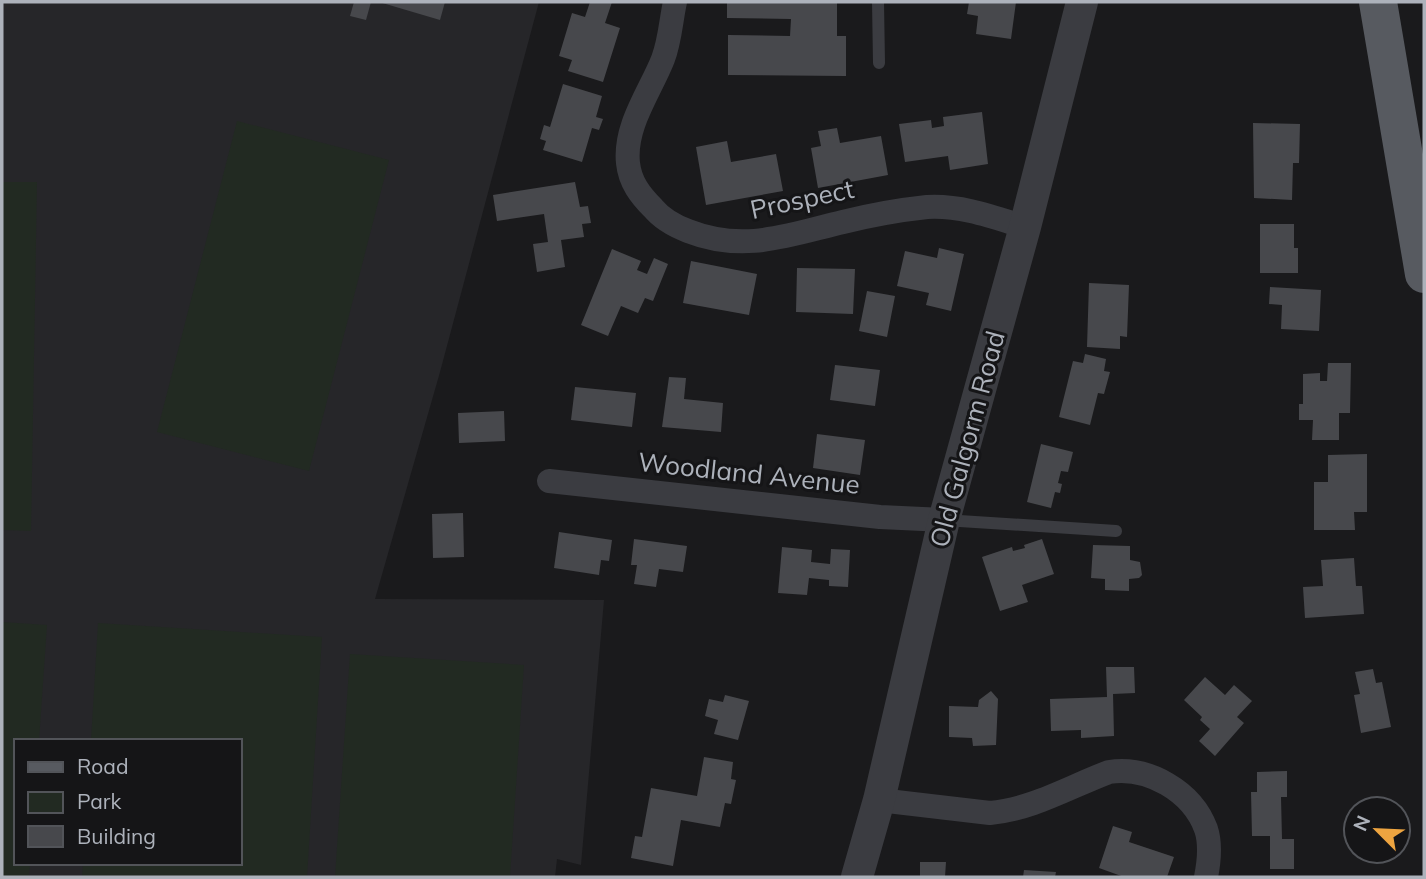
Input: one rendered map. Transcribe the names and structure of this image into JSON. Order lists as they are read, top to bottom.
{
  "streets": {
    "street": ["Prospect", "Old Galgorm Road", "Woodland Avenue"]
  },
  "crossings": [
    ["Prospect", "Old Galgorm Road"],
    ["Old Galgorm Road", "Woodland Avenue"]
  ],
  "legend": ["Road", "Park", "Building"],
  "north": "top left"
}
